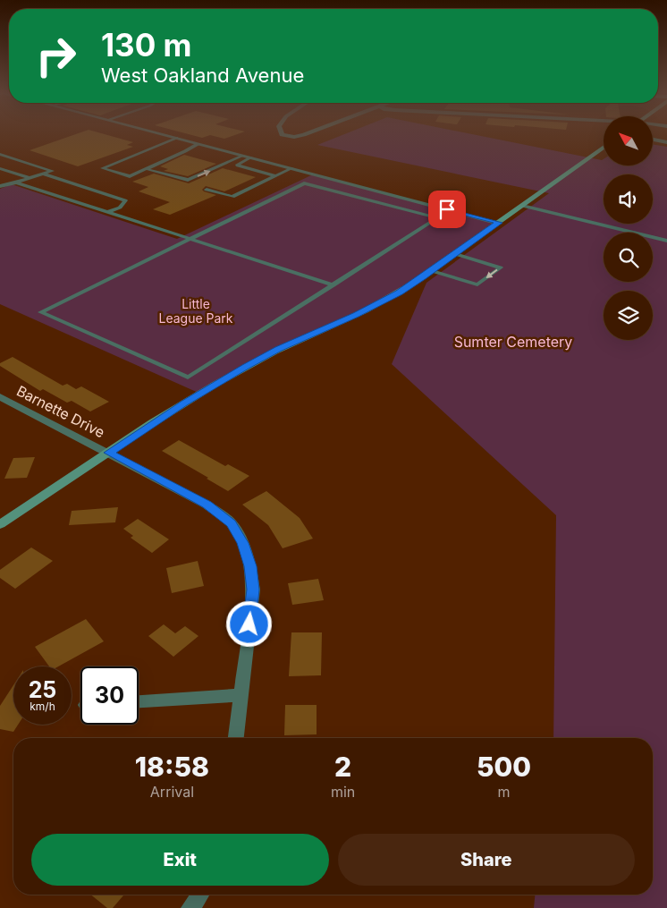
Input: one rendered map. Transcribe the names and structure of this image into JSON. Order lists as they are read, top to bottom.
{
  "streets": {
    "street": ["Barnette Drive"]
  },
  "parks": ["Little League Park", "Sumter Cemetery"],
  "north": "top left",
  "page": {
    "turn": ["130 m", "West Oakland Avenue"],
    "speed": "25 km/h",
    "limit": "30",
    "eta": [
      "18:58",
      "Arrival",
      "2",
      "min",
      "500",
      "m"
    ],
    "buttons": ["Exit", "Share"]
  }
}
